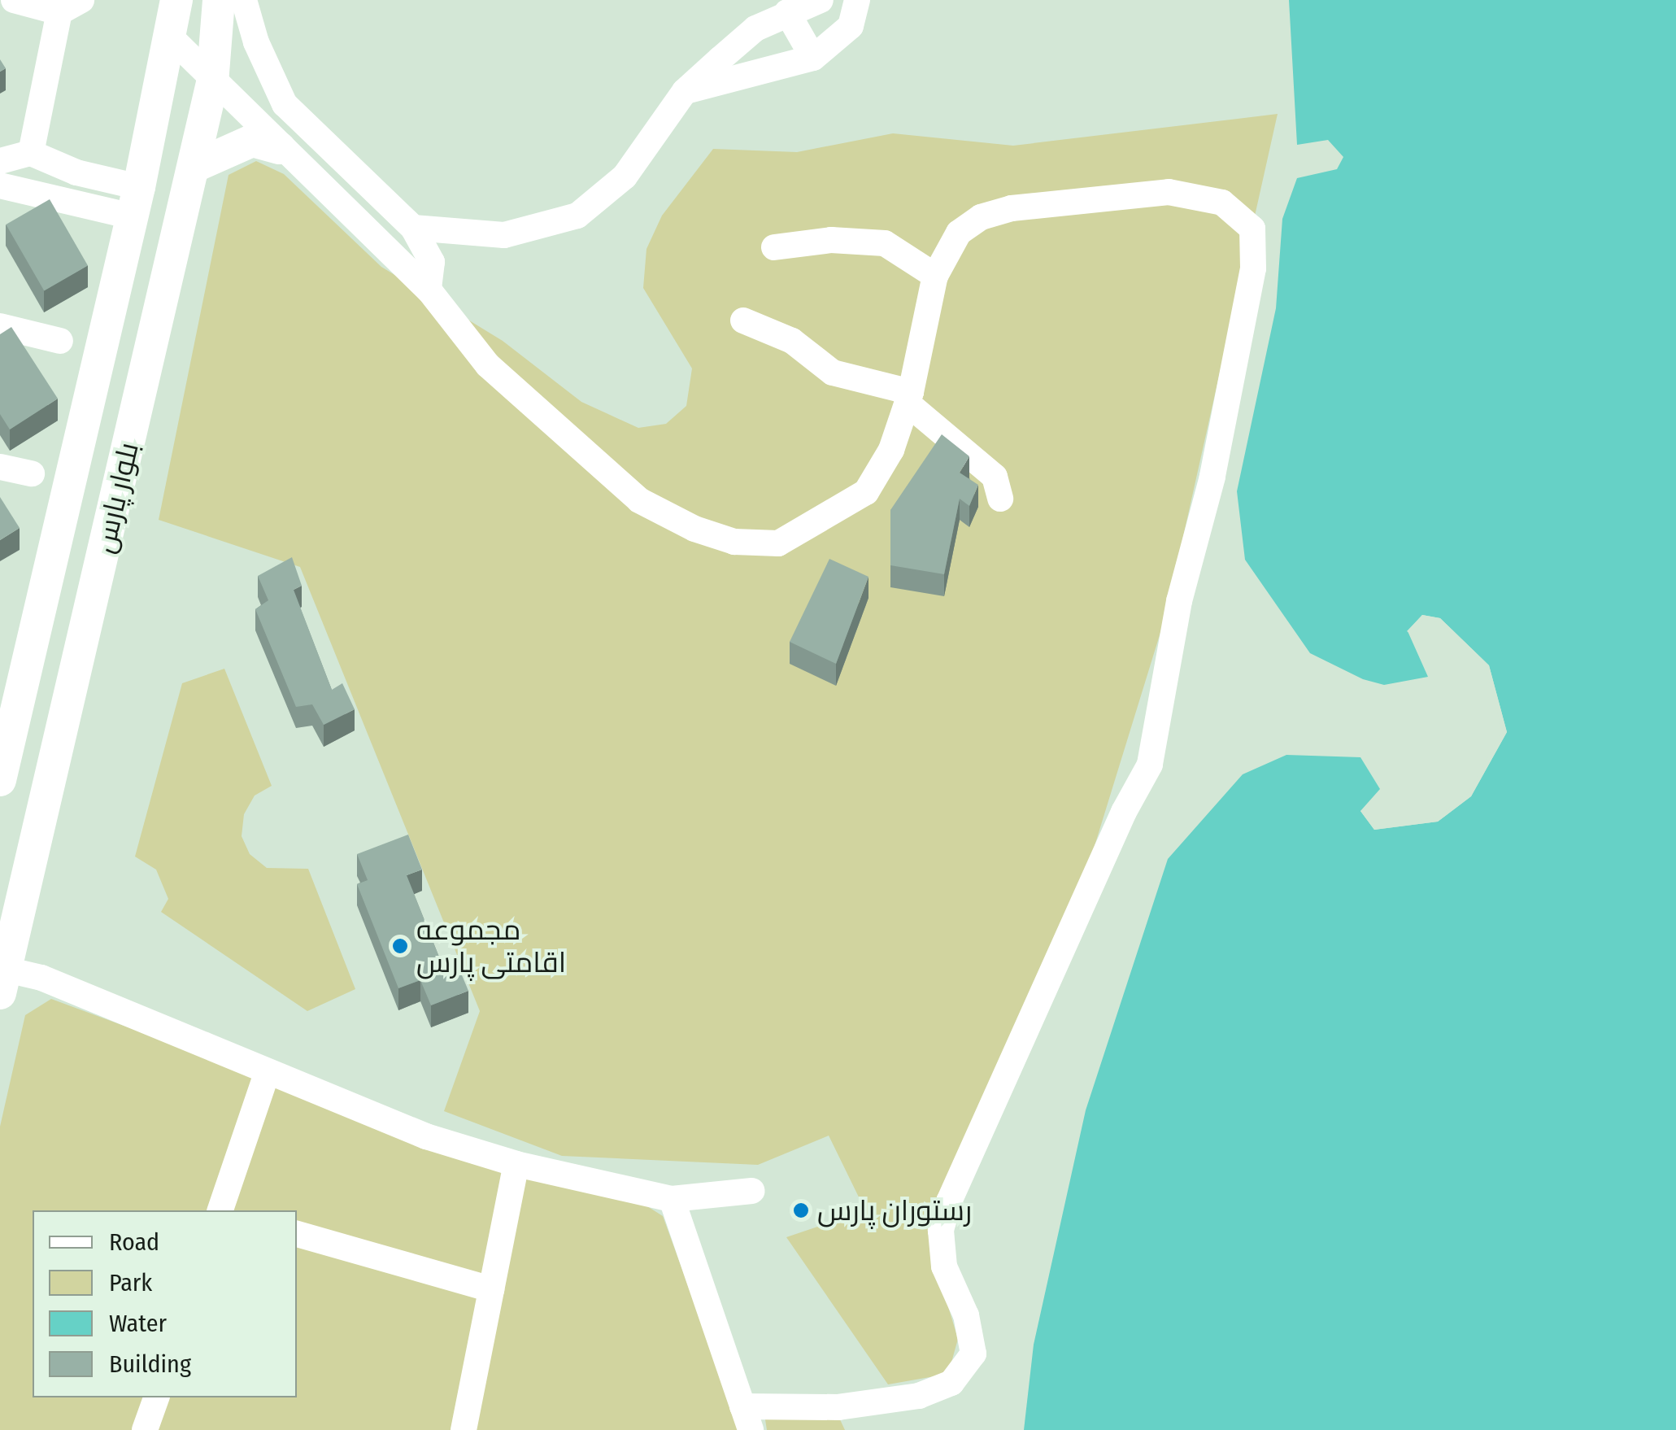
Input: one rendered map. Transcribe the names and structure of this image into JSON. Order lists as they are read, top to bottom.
{
  "streets": {
    "main road": ["بلوار پارس"]
  },
  "places": ["مجموعه اقامتی پارس", "رستوران پارس"],
  "legend": [
    "Road",
    "Park",
    "Water",
    "Building"
  ]
}
